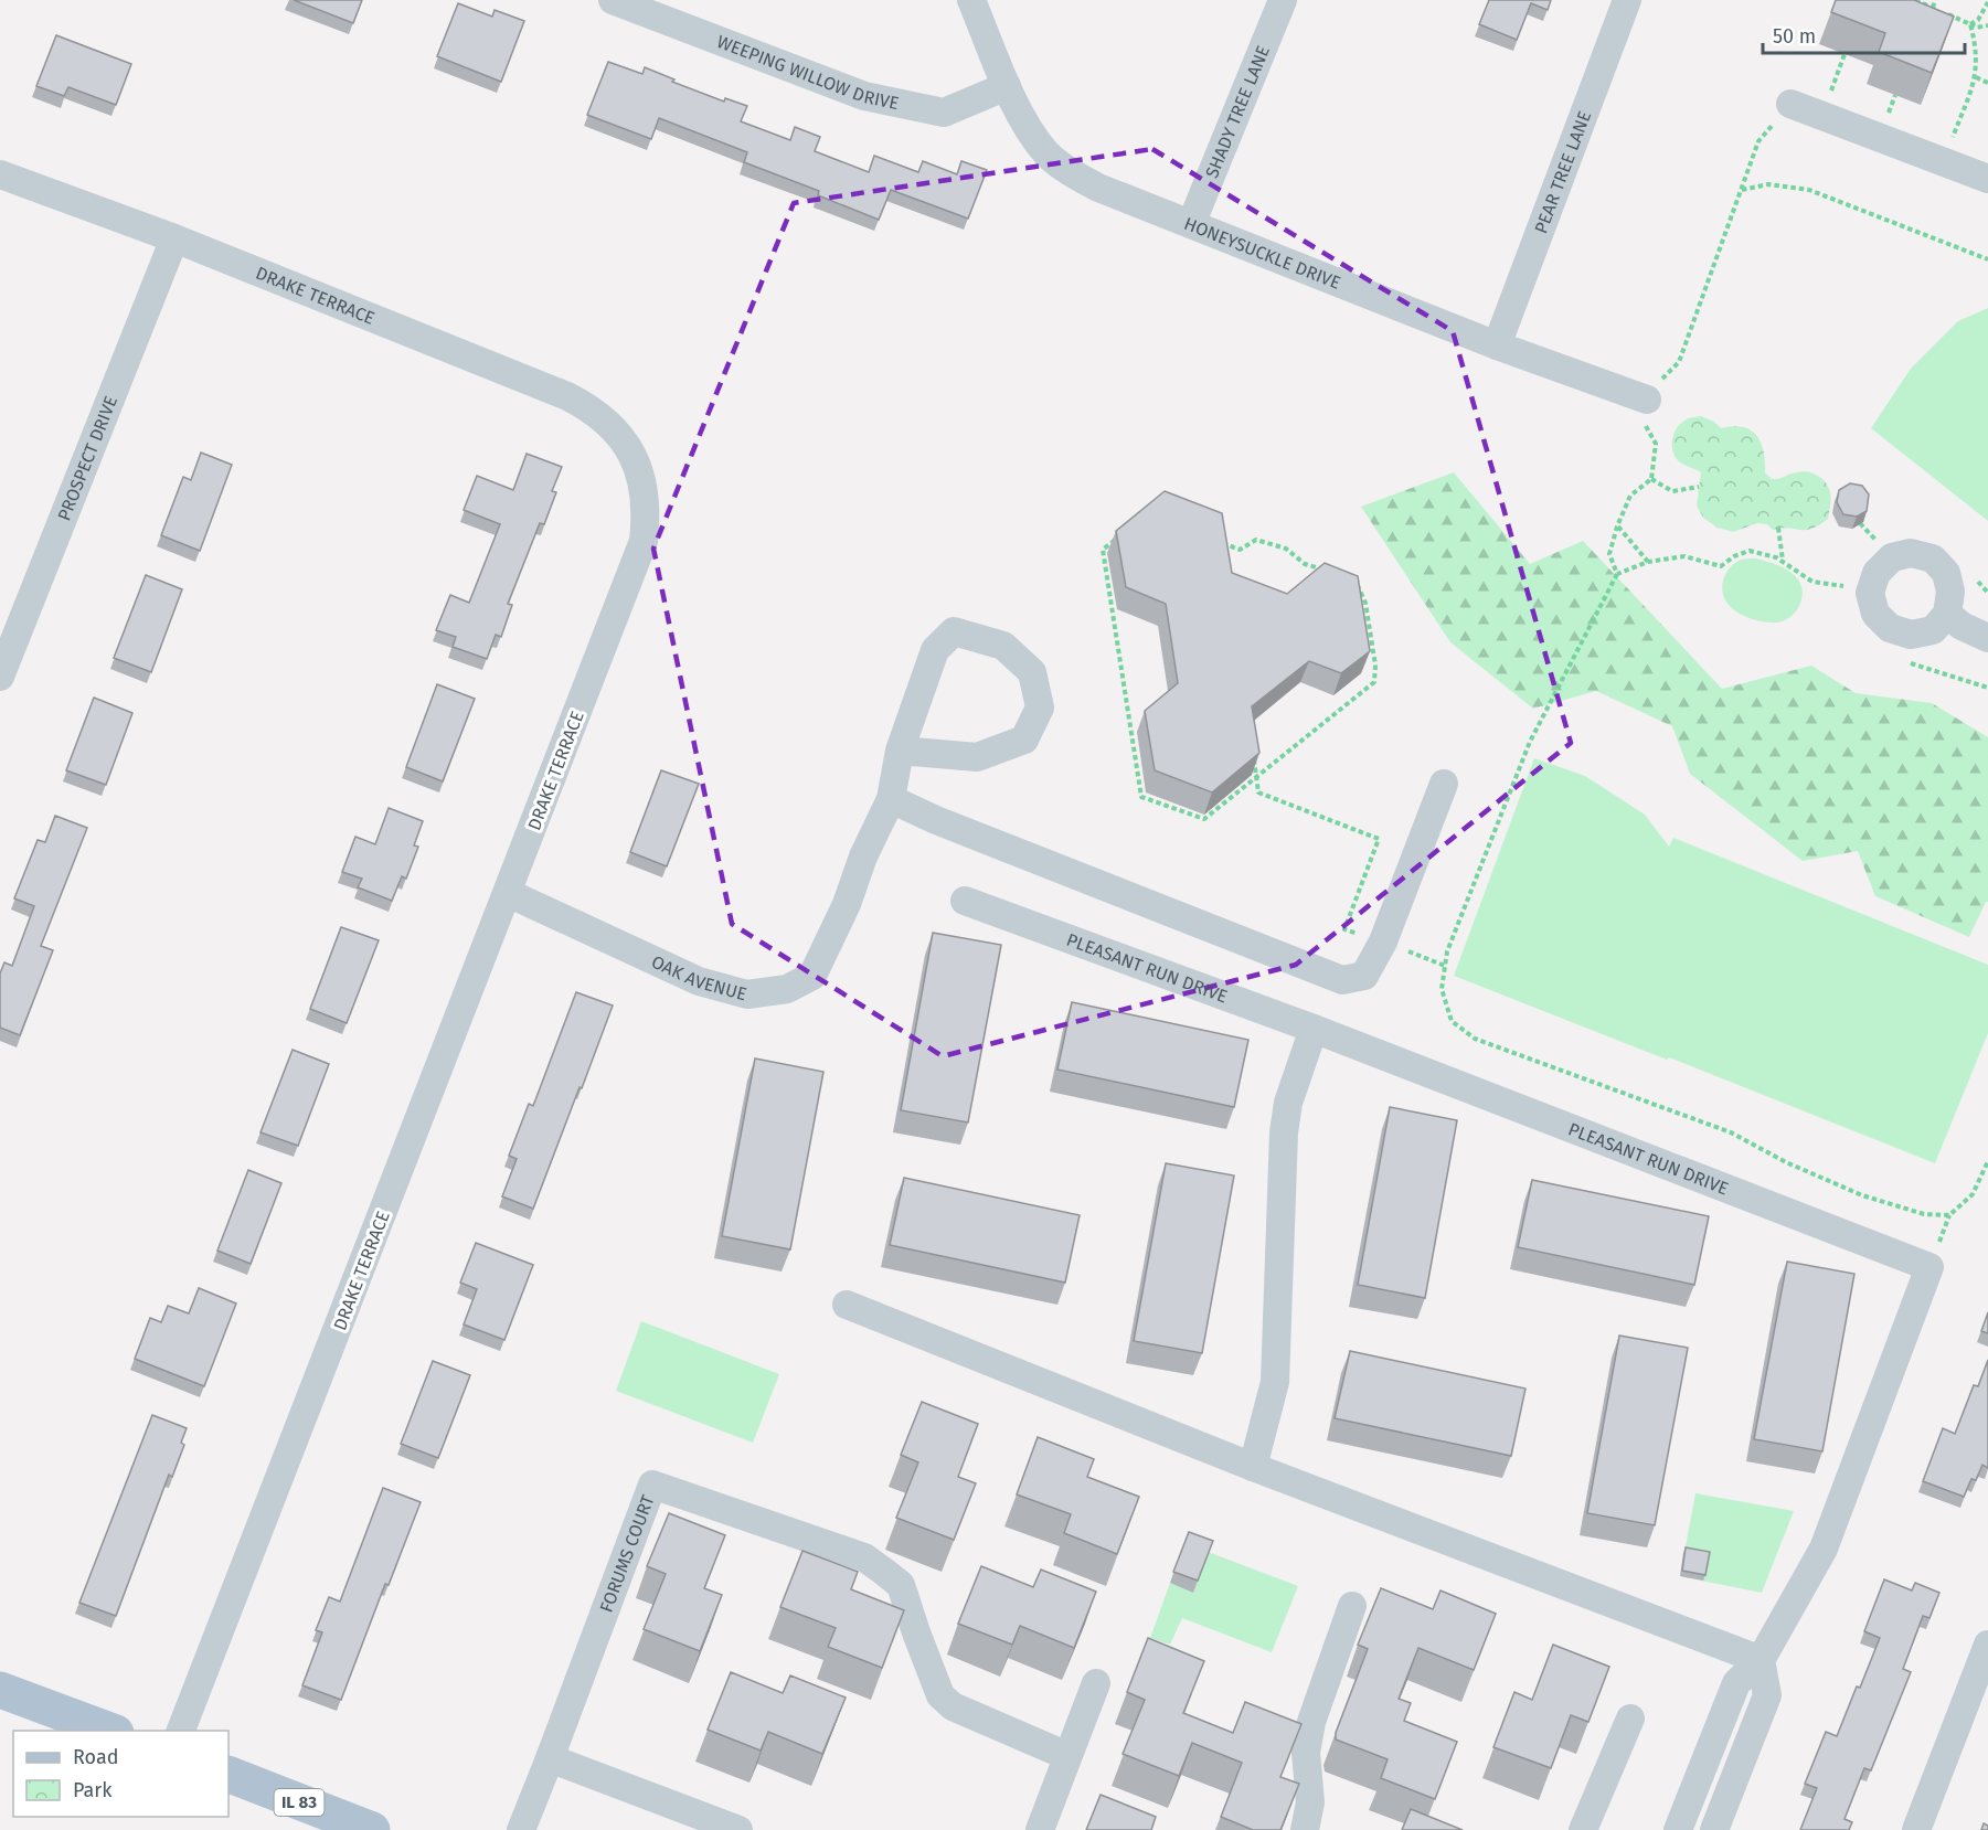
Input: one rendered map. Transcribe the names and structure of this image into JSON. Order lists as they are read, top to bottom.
{
  "streets": {
    "main road": ["IL 83"],
    "street": [
      "WEEPING WILLOW DRIVE",
      "SHADY TREE LANE",
      "PEAR TREE LANE",
      "HONEYSUCKLE DRIVE",
      "DRAKE TERRACE",
      "PROSPECT DRIVE",
      "PLEASANT RUN DRIVE",
      "OAK AVENUE",
      "FORUMS COURT"
    ]
  },
  "crossings": [
    ["WEEPING WILLOW DRIVE", "HONEYSUCKLE DRIVE"],
    ["SHADY TREE LANE", "HONEYSUCKLE DRIVE"],
    ["PEAR TREE LANE", "HONEYSUCKLE DRIVE"],
    ["DRAKE TERRACE", "PROSPECT DRIVE"],
    ["DRAKE TERRACE", "OAK AVENUE"]
  ],
  "legend": ["Road", "Park"],
  "scale_bar": "50 m"
}
